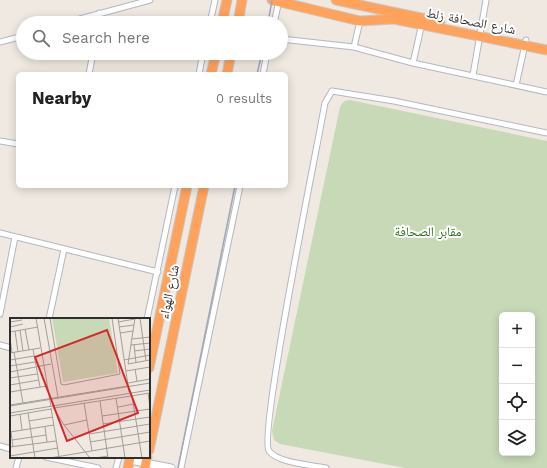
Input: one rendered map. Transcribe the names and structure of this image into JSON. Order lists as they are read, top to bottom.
{
  "streets": {
    "highway": ["شارع الصحافة زلط", "شارع الهواء"]
  },
  "parks": ["مقابر الصحافة"],
  "page": {
    "search": "Search here",
    "heading": ["Nearby", "0 results"],
    "map_buttons": ["+", "−"]
  }
}
